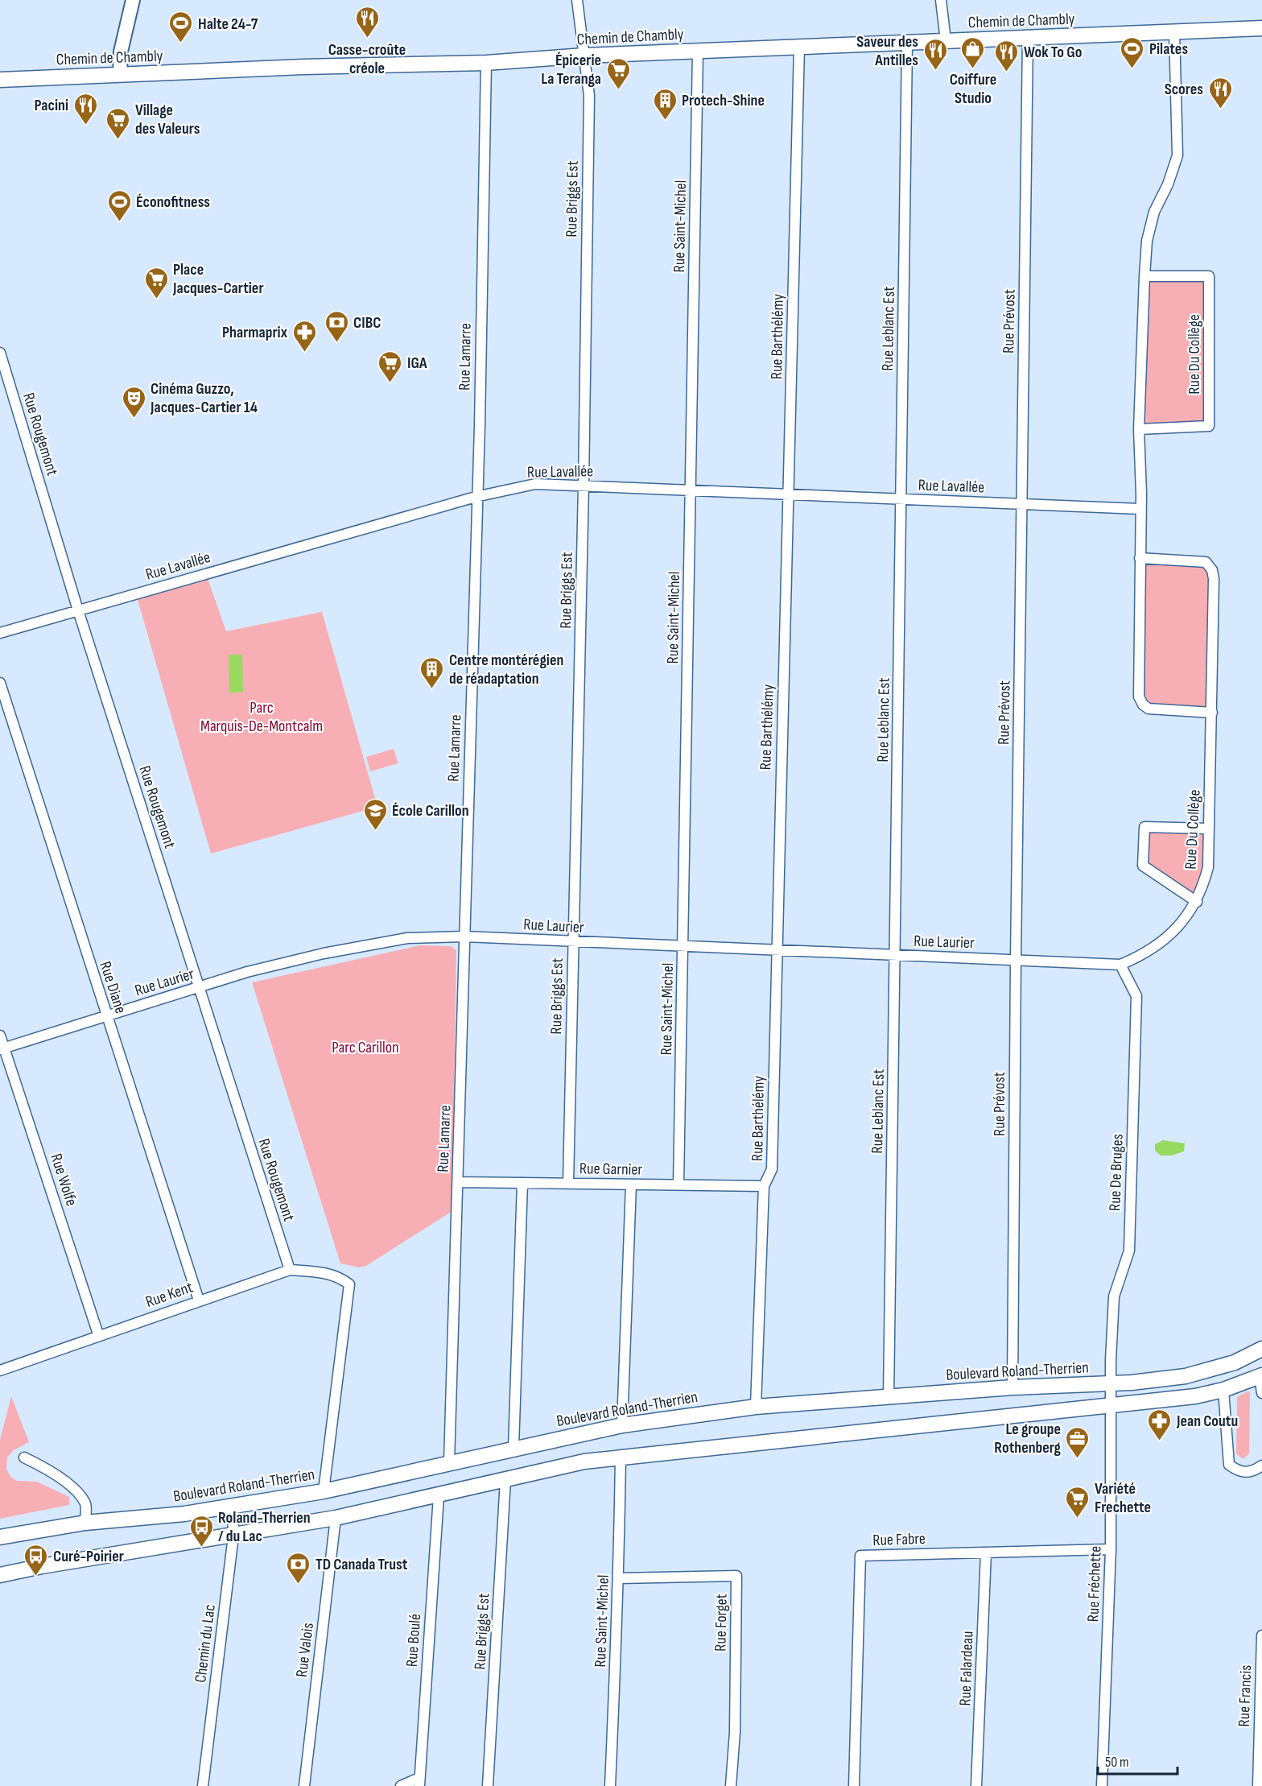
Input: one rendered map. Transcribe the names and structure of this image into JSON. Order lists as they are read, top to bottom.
{
  "streets": {
    "main road": ["Chemin de Chambly", "Boulevard Roland-Therrien"],
    "street": [
      "Rue Briggs Est",
      "Rue Saint-Michel",
      "Rue Prévost",
      "Rue Leblanc Est",
      "Rue Barthélémy",
      "Rue Du Collège",
      "Rue Lamarre",
      "Rue Rougemont",
      "Rue Lavallée",
      "Rue Laurier",
      "Rue Diane",
      "Rue Garnier",
      "Rue De Bruges",
      "Rue Wolfe",
      "Rue Kent",
      "Rue Fabre",
      "Rue Fréchette",
      "Rue Forget",
      "Rue Boulé",
      "Chemin du Lac",
      "Rue Valois",
      "Rue Falardeau",
      "Rue Francis"
    ]
  },
  "crossings": [
    ["Chemin de Chambly", "Rue Briggs Est"],
    ["Chemin de Chambly", "Rue Saint-Michel"],
    ["Chemin de Chambly", "Rue Prévost"],
    ["Chemin de Chambly", "Rue Leblanc Est"],
    ["Chemin de Chambly", "Rue Barthélémy"],
    ["Chemin de Chambly", "Rue Lamarre"],
    ["Rue Briggs Est", "Rue Lavallée"],
    ["Rue Briggs Est", "Rue Laurier"],
    ["Rue Briggs Est", "Rue Garnier"],
    ["Rue Saint-Michel", "Rue Lavallée"],
    ["Rue Saint-Michel", "Rue Laurier"],
    ["Rue Saint-Michel", "Rue Garnier"],
    ["Rue Saint-Michel", "Rue Forget"],
    ["Rue Prévost", "Rue Lavallée"],
    ["Rue Prévost", "Rue Laurier"],
    ["Rue Prévost", "Boulevard Roland-Therrien"],
    ["Rue Leblanc Est", "Rue Lavallée"],
    ["Rue Leblanc Est", "Rue Laurier"],
    ["Rue Leblanc Est", "Boulevard Roland-Therrien"],
    ["Rue Barthélémy", "Rue Lavallée"],
    ["Rue Barthélémy", "Rue Laurier"],
    ["Rue Barthélémy", "Rue Garnier"],
    ["Rue Barthélémy", "Boulevard Roland-Therrien"],
    ["Rue Du Collège", "Rue Laurier"],
    ["Rue Du Collège", "Rue De Bruges"],
    ["Rue Lamarre", "Rue Lavallée"],
    ["Rue Lamarre", "Rue Laurier"],
    ["Rue Lamarre", "Rue Garnier"],
    ["Rue Lamarre", "Boulevard Roland-Therrien"],
    ["Rue Rougemont", "Rue Lavallée"],
    ["Rue Rougemont", "Rue Laurier"],
    ["Rue Rougemont", "Rue Kent"],
    ["Rue Laurier", "Rue Diane"],
    ["Rue Laurier", "Rue De Bruges"],
    ["Rue Laurier", "Rue Wolfe"],
    ["Rue Diane", "Rue Kent"],
    ["Rue De Bruges", "Boulevard Roland-Therrien"],
    ["Rue De Bruges", "Rue Fréchette"],
    ["Rue Wolfe", "Rue Kent"],
    ["Rue Kent", "Boulevard Roland-Therrien"],
    ["Boulevard Roland-Therrien", "Rue Fréchette"],
    ["Boulevard Roland-Therrien", "Chemin du Lac"],
    ["Rue Fabre", "Rue Fréchette"],
    ["Rue Fabre", "Rue Falardeau"]
  ],
  "parks": ["Parc Marquis-De-Montcalm", "Parc Carillon"],
  "places": {
    "restaurant": [
      "Casse-croûte créole",
      "Saveur des Antilles",
      "Wok To Go",
      "Scores",
      "Pacini"
    ],
    "sports": ["Halte 24-7", "Pilates", "Éconofitness"],
    "shop": ["Coiffure Studio"],
    "supermarket": [
      "Épicerie La Teranga",
      "Village des Valeurs",
      "Place Jacques-Cartier",
      "IGA",
      "Variété Frechette"
    ],
    "building": ["Protech-Shine", "Centre montérégien de réadaptation"],
    "bank": ["CIBC", "TD Canada Trust"],
    "pharmacy": ["Pharmaprix", "Jean Coutu"],
    "theatre": ["Cinéma Guzzo, Jacques-Cartier 14"],
    "school or university": ["École Carillon"],
    "office": ["Le groupe Rothenberg"],
    "bus stop": ["Roland-Therrien / du Lac", "Curé-Poirier"]
  },
  "scale_bar": "50 m"
}
